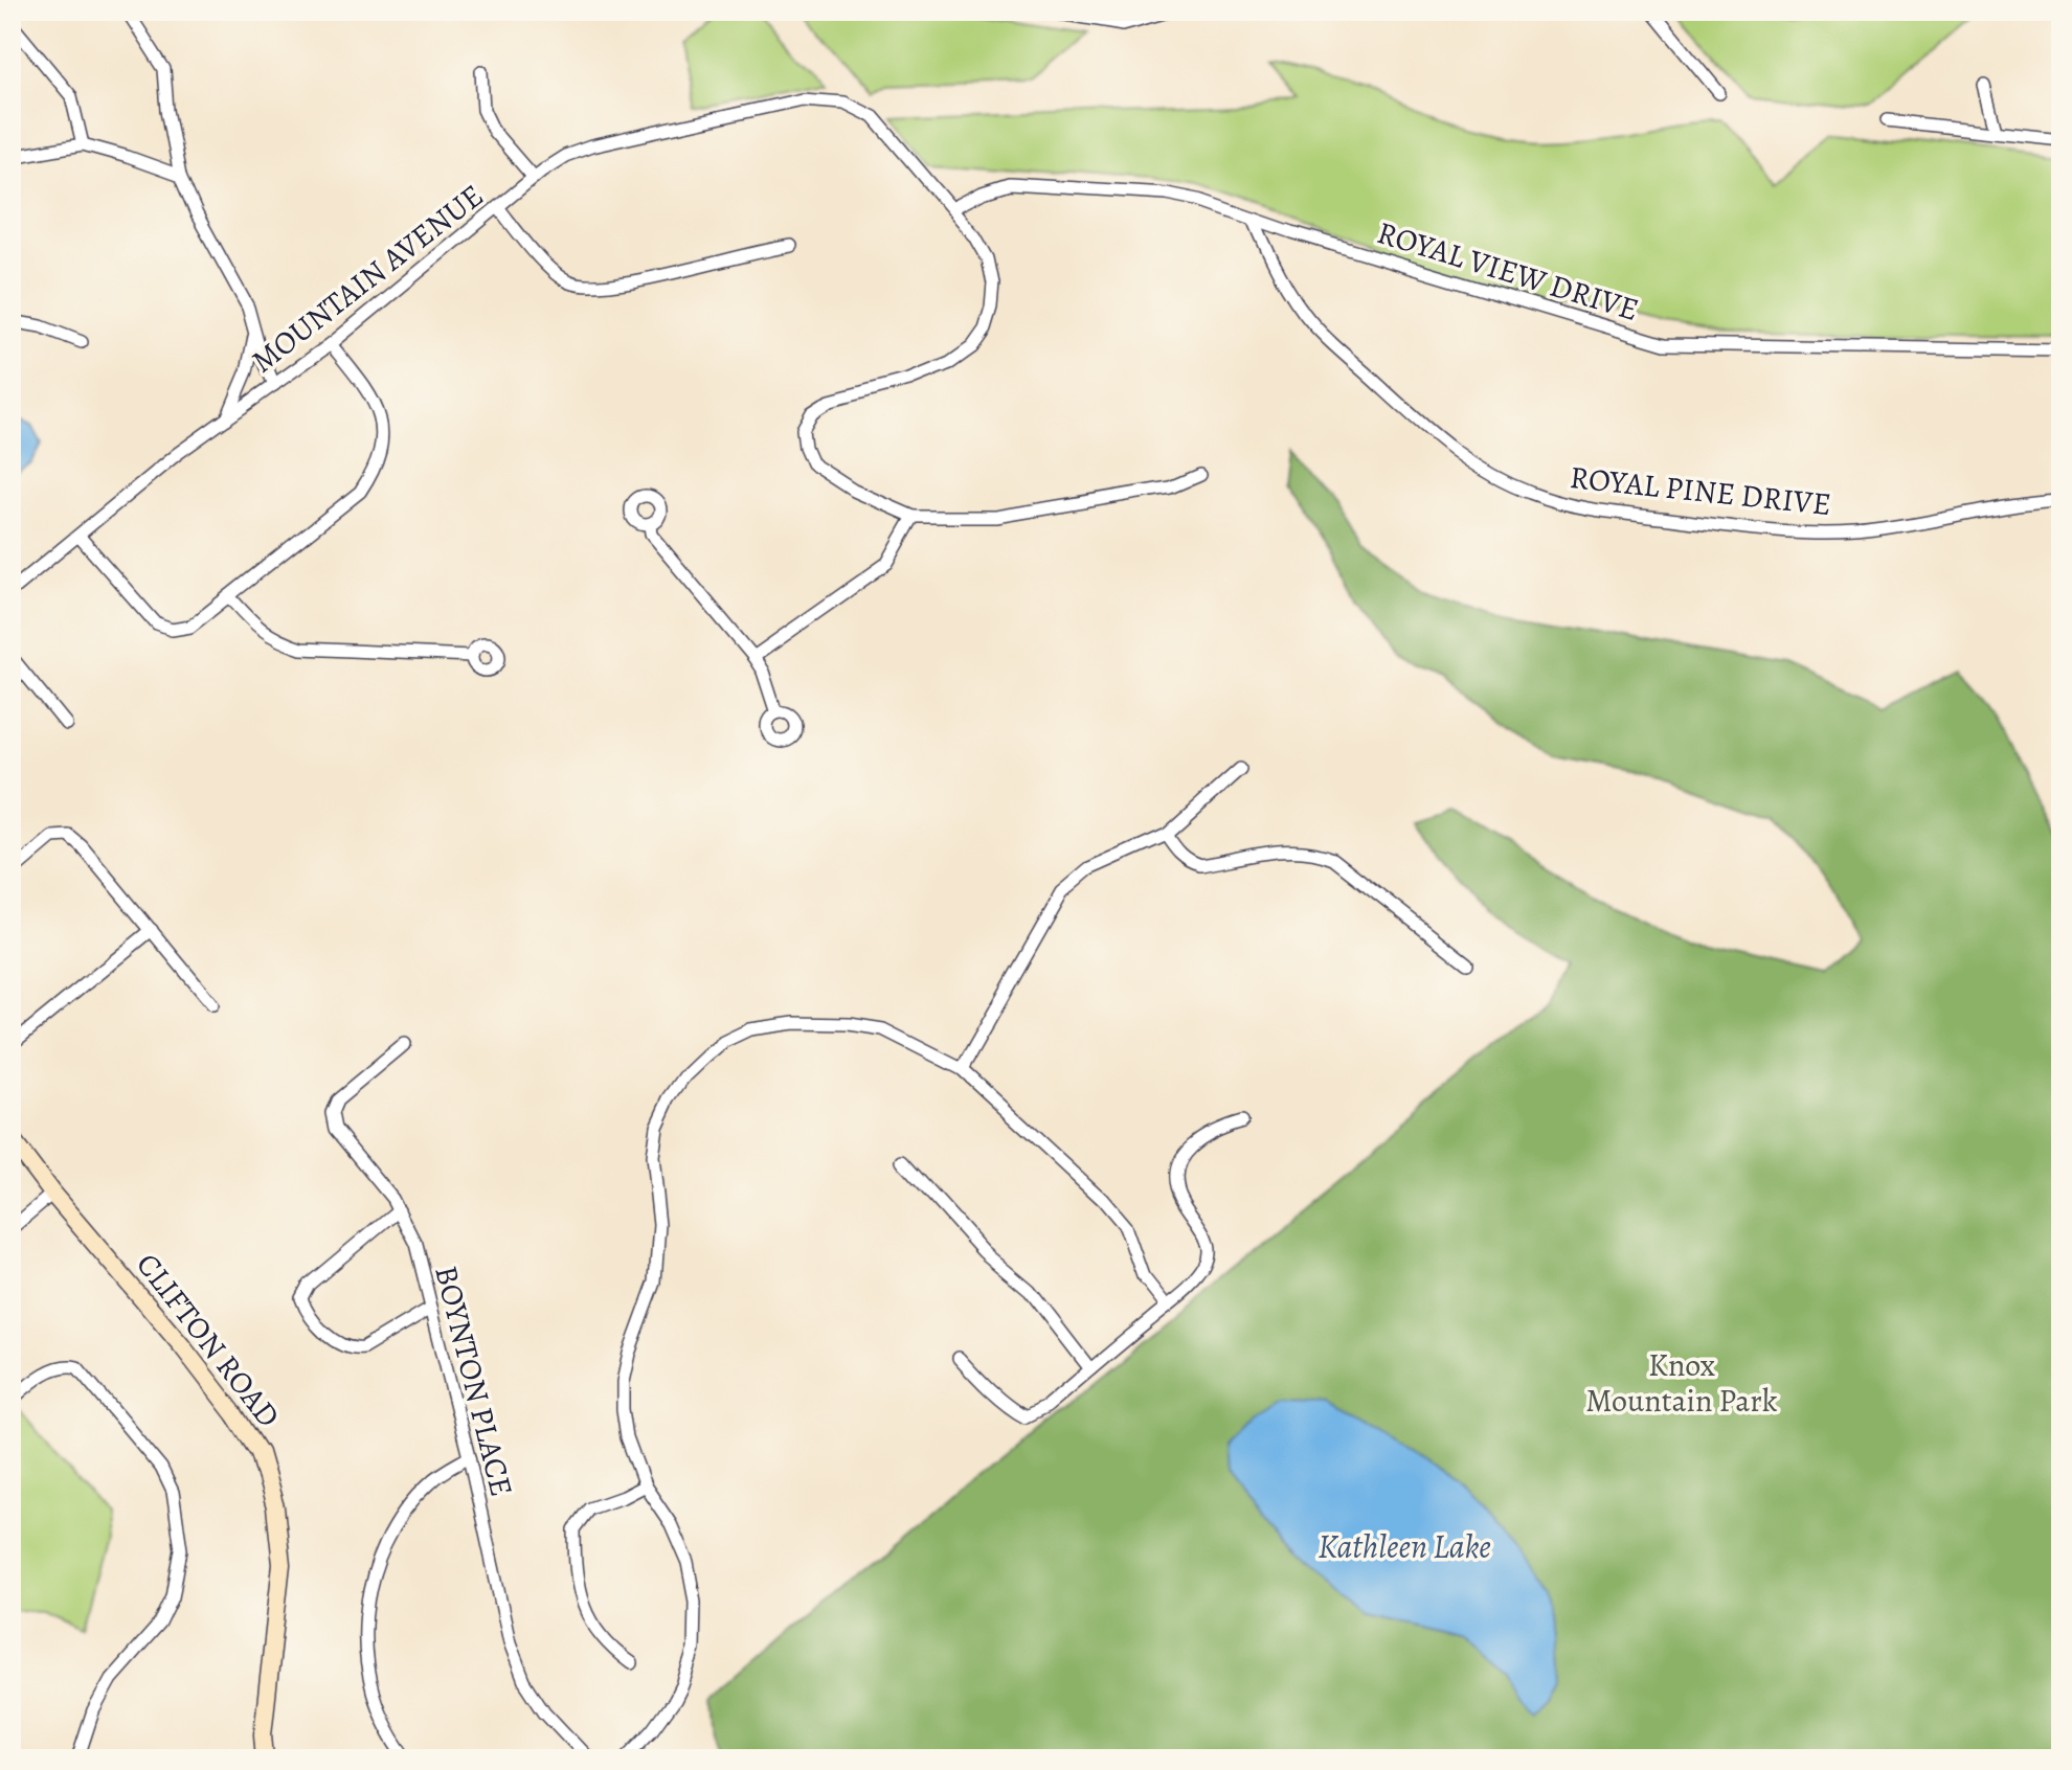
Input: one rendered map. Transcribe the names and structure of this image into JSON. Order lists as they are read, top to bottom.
{
  "streets": {
    "main road": ["CLIFTON ROAD"],
    "street": [
      "ROYAL VIEW DRIVE",
      "MOUNTAIN AVENUE",
      "ROYAL PINE DRIVE",
      "BOYNTON PLACE"
    ]
  },
  "crossings": [
    ["ROYAL VIEW DRIVE", "MOUNTAIN AVENUE"],
    ["ROYAL VIEW DRIVE", "ROYAL PINE DRIVE"]
  ],
  "water": ["Kathleen Lake"],
  "parks": ["Knox Mountain Park"]
}
